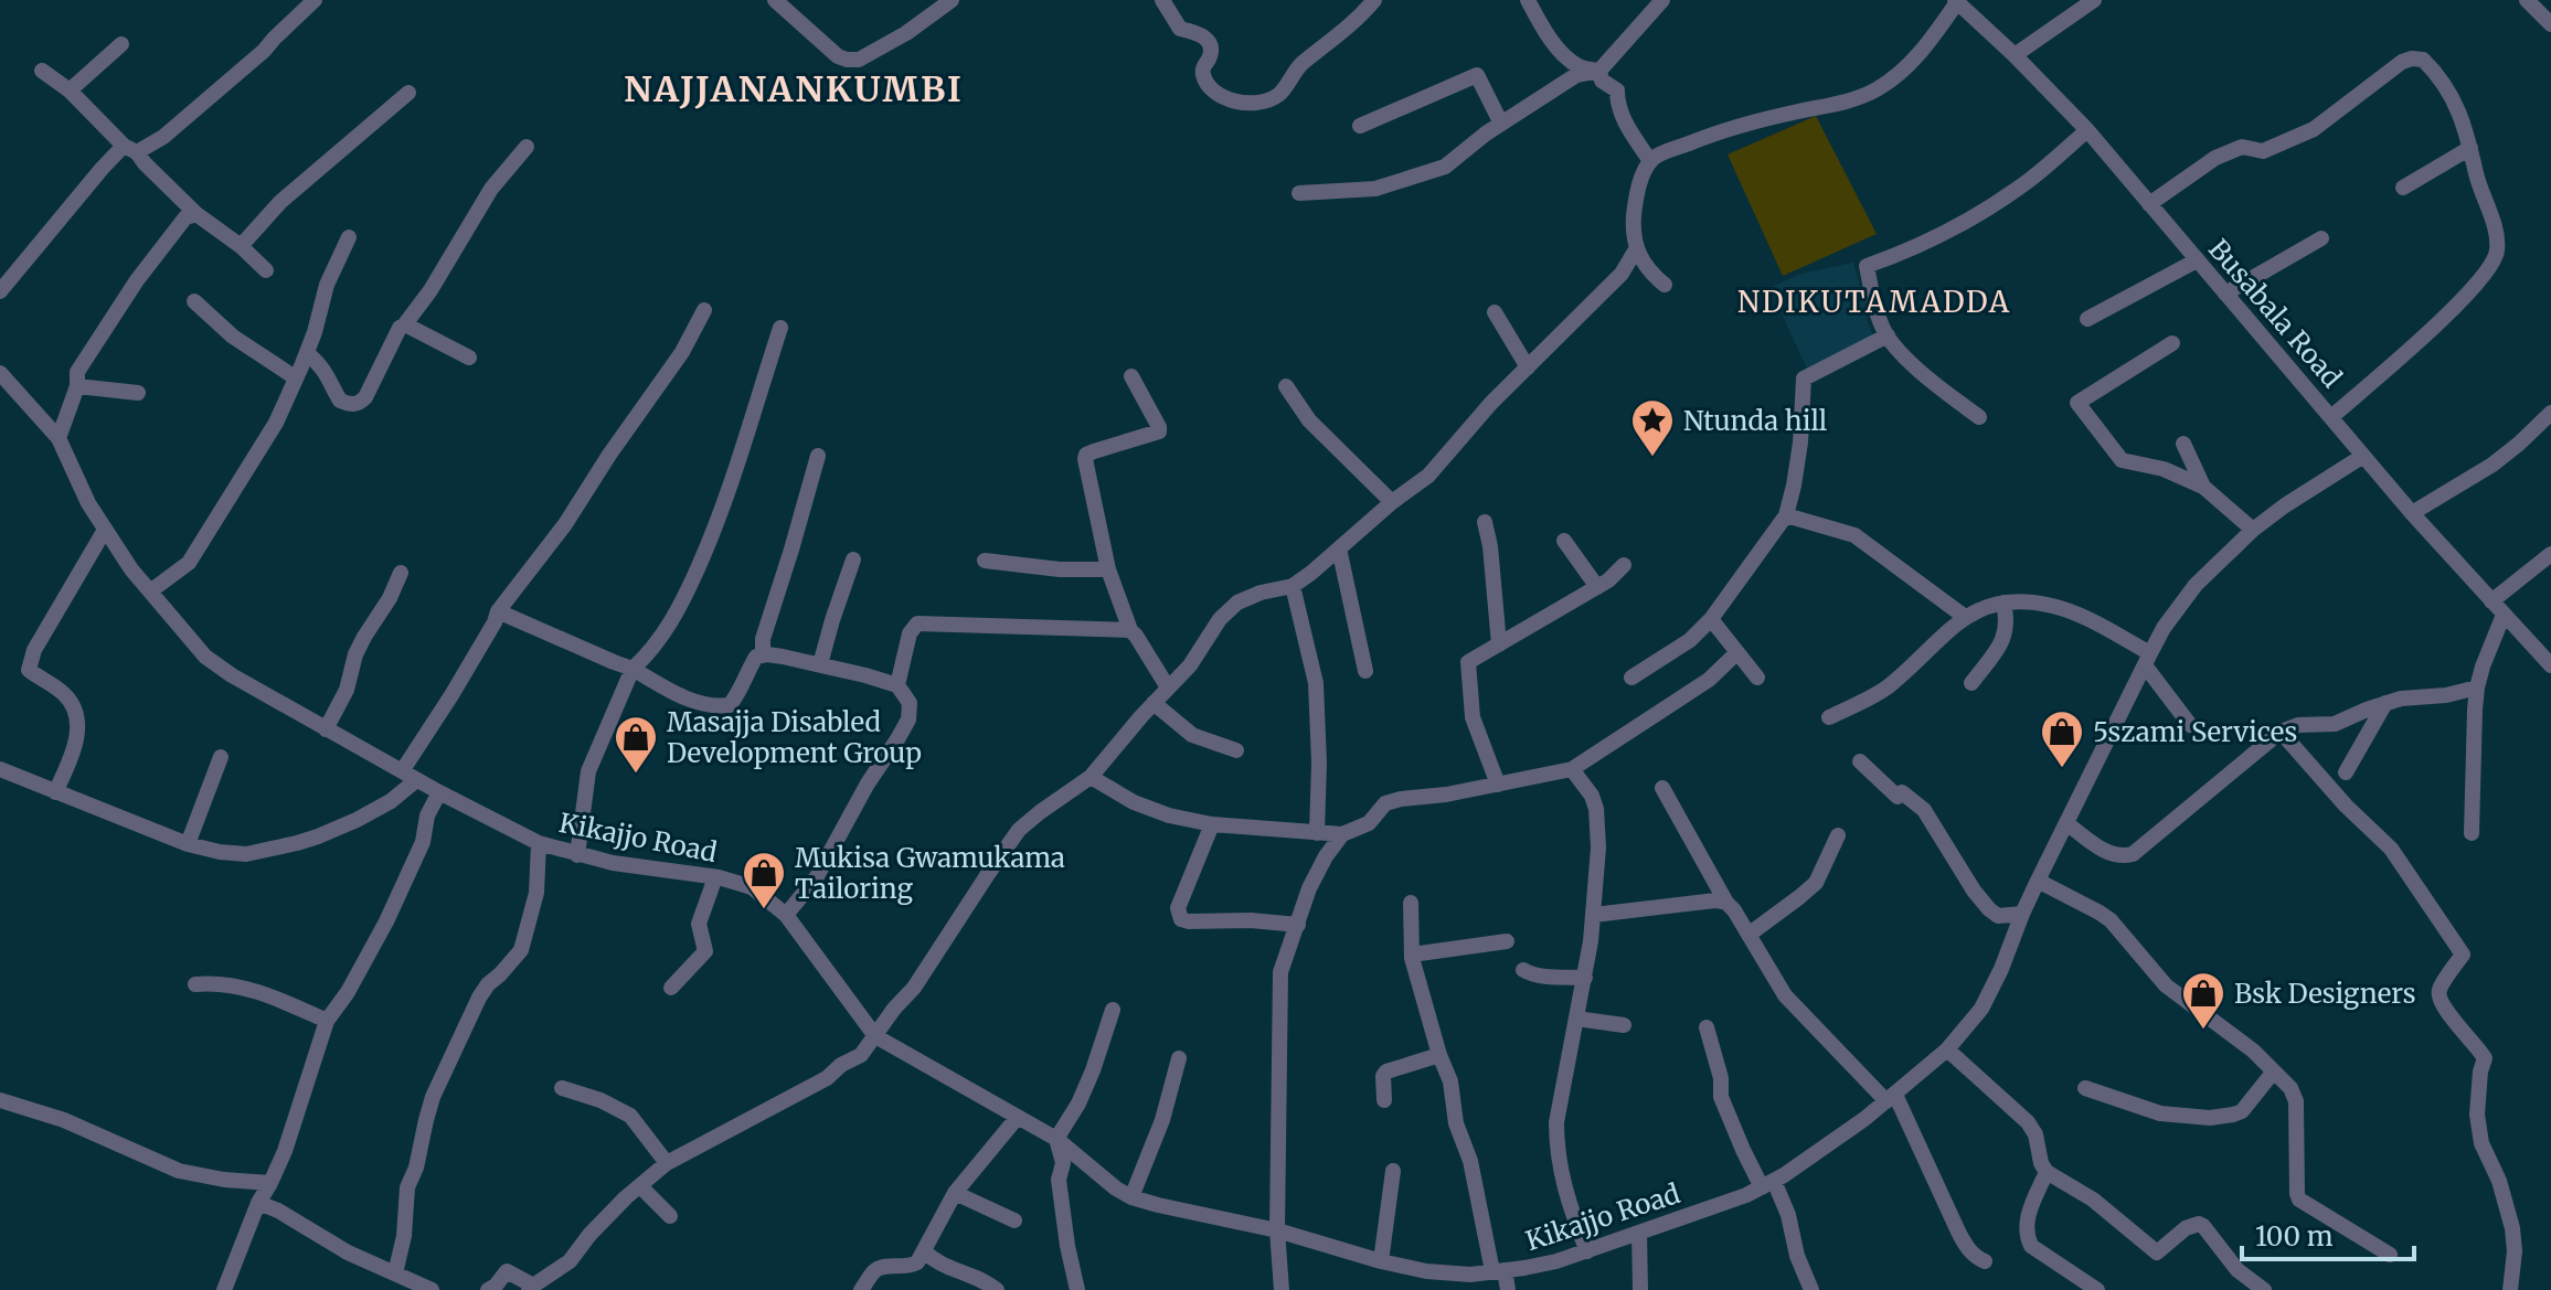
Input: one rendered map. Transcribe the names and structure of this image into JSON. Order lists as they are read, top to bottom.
{
  "streets": {
    "street": ["Busabala Road", "Kikajjo Road"]
  },
  "crossings": [
    ["Busabala Road", "Kikajjo Road"]
  ],
  "districts": ["NAJJANANKUMBI", "NDIKUTAMADDA"],
  "places": {
    "place": ["Ntunda hill"],
    "shop": [
      "5szami Services",
      "Masajja Disabled Development Group",
      "Mukisa Gwamukama Tailoring",
      "Bsk Designers"
    ]
  },
  "scale_bar": "100 m"
}
